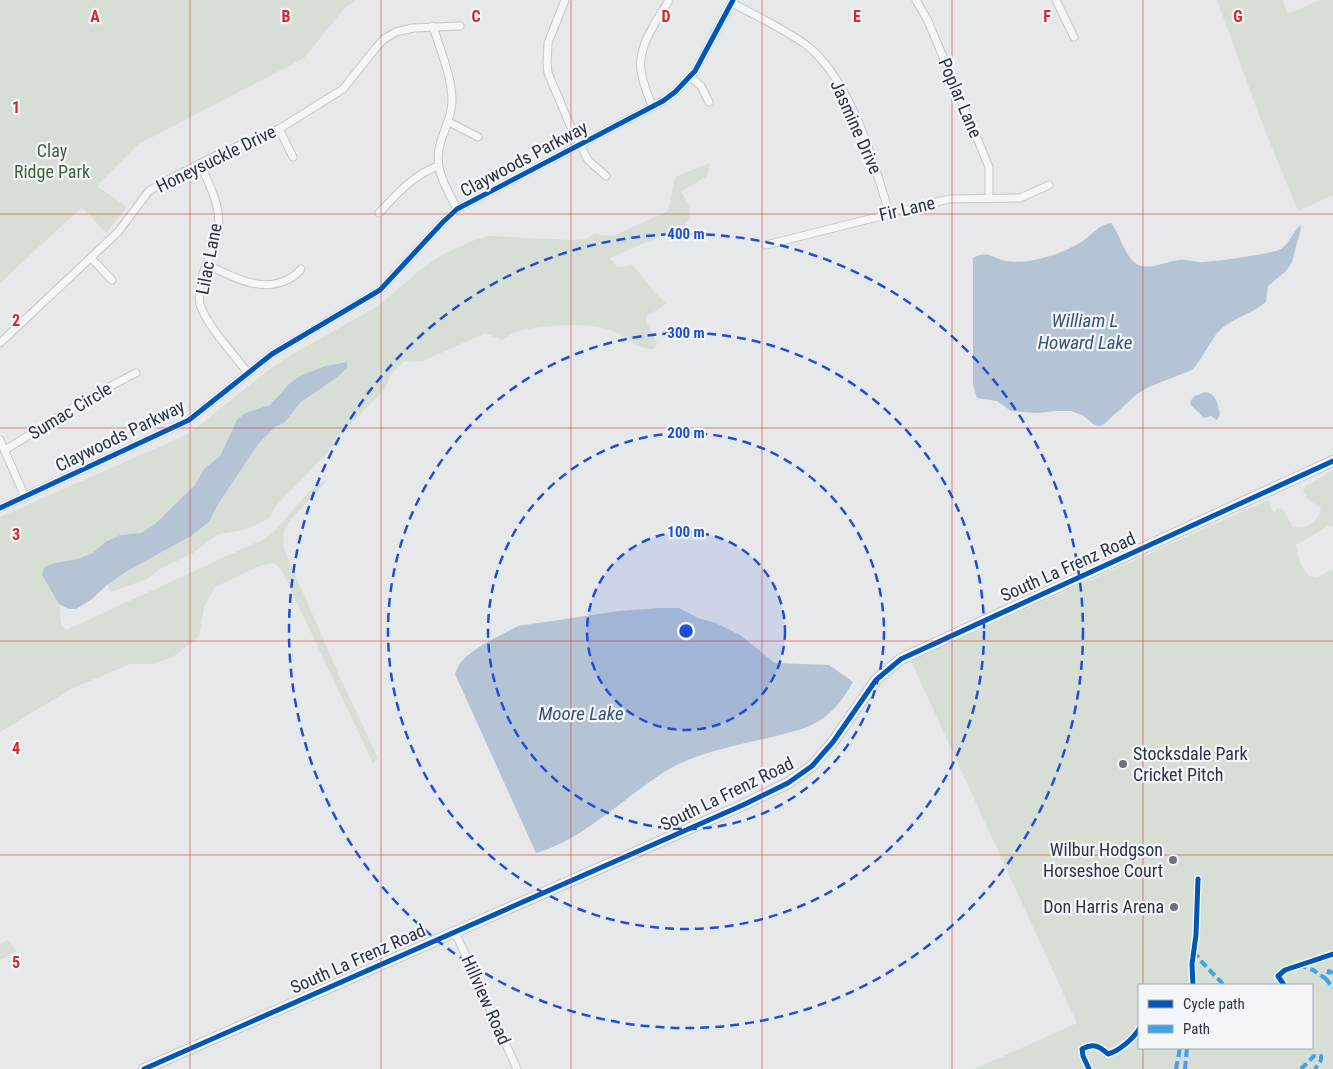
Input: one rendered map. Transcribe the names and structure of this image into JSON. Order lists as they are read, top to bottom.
{
  "streets": {
    "street": [
      "Poplar Lane",
      "Jasmine Drive",
      "Honeysuckle Drive",
      "Claywoods Parkway",
      "Fir Lane",
      "Lilac Lane",
      "Sumac Circle",
      "South La Frenz Road",
      "Hillview Road"
    ]
  },
  "crossings": [
    ["Poplar Lane", "Fir Lane"],
    ["Jasmine Drive", "Claywoods Parkway"],
    ["Jasmine Drive", "Fir Lane"],
    ["Honeysuckle Drive", "Lilac Lane"],
    ["Claywoods Parkway", "Lilac Lane"],
    ["South La Frenz Road", "Hillview Road"]
  ],
  "water": ["William L Howard Lake", "Moore Lake"],
  "parks": ["Clay Ridge Park"],
  "places": ["Stocksdale Park Cricket Pitch", "Wilbur Hodgson Horseshoe Court", "Don Harris Arena"],
  "legend": ["Cycle path", "Path"],
  "grid": {
    "columns": [
      "A",
      "B",
      "C",
      "D",
      "E",
      "F",
      "G"
    ],
    "rows": [
      "1",
      "2",
      "3",
      "4",
      "5"
    ]
  },
  "rings": [
    "400 m",
    "300 m",
    "200 m",
    "100 m"
  ]
}
